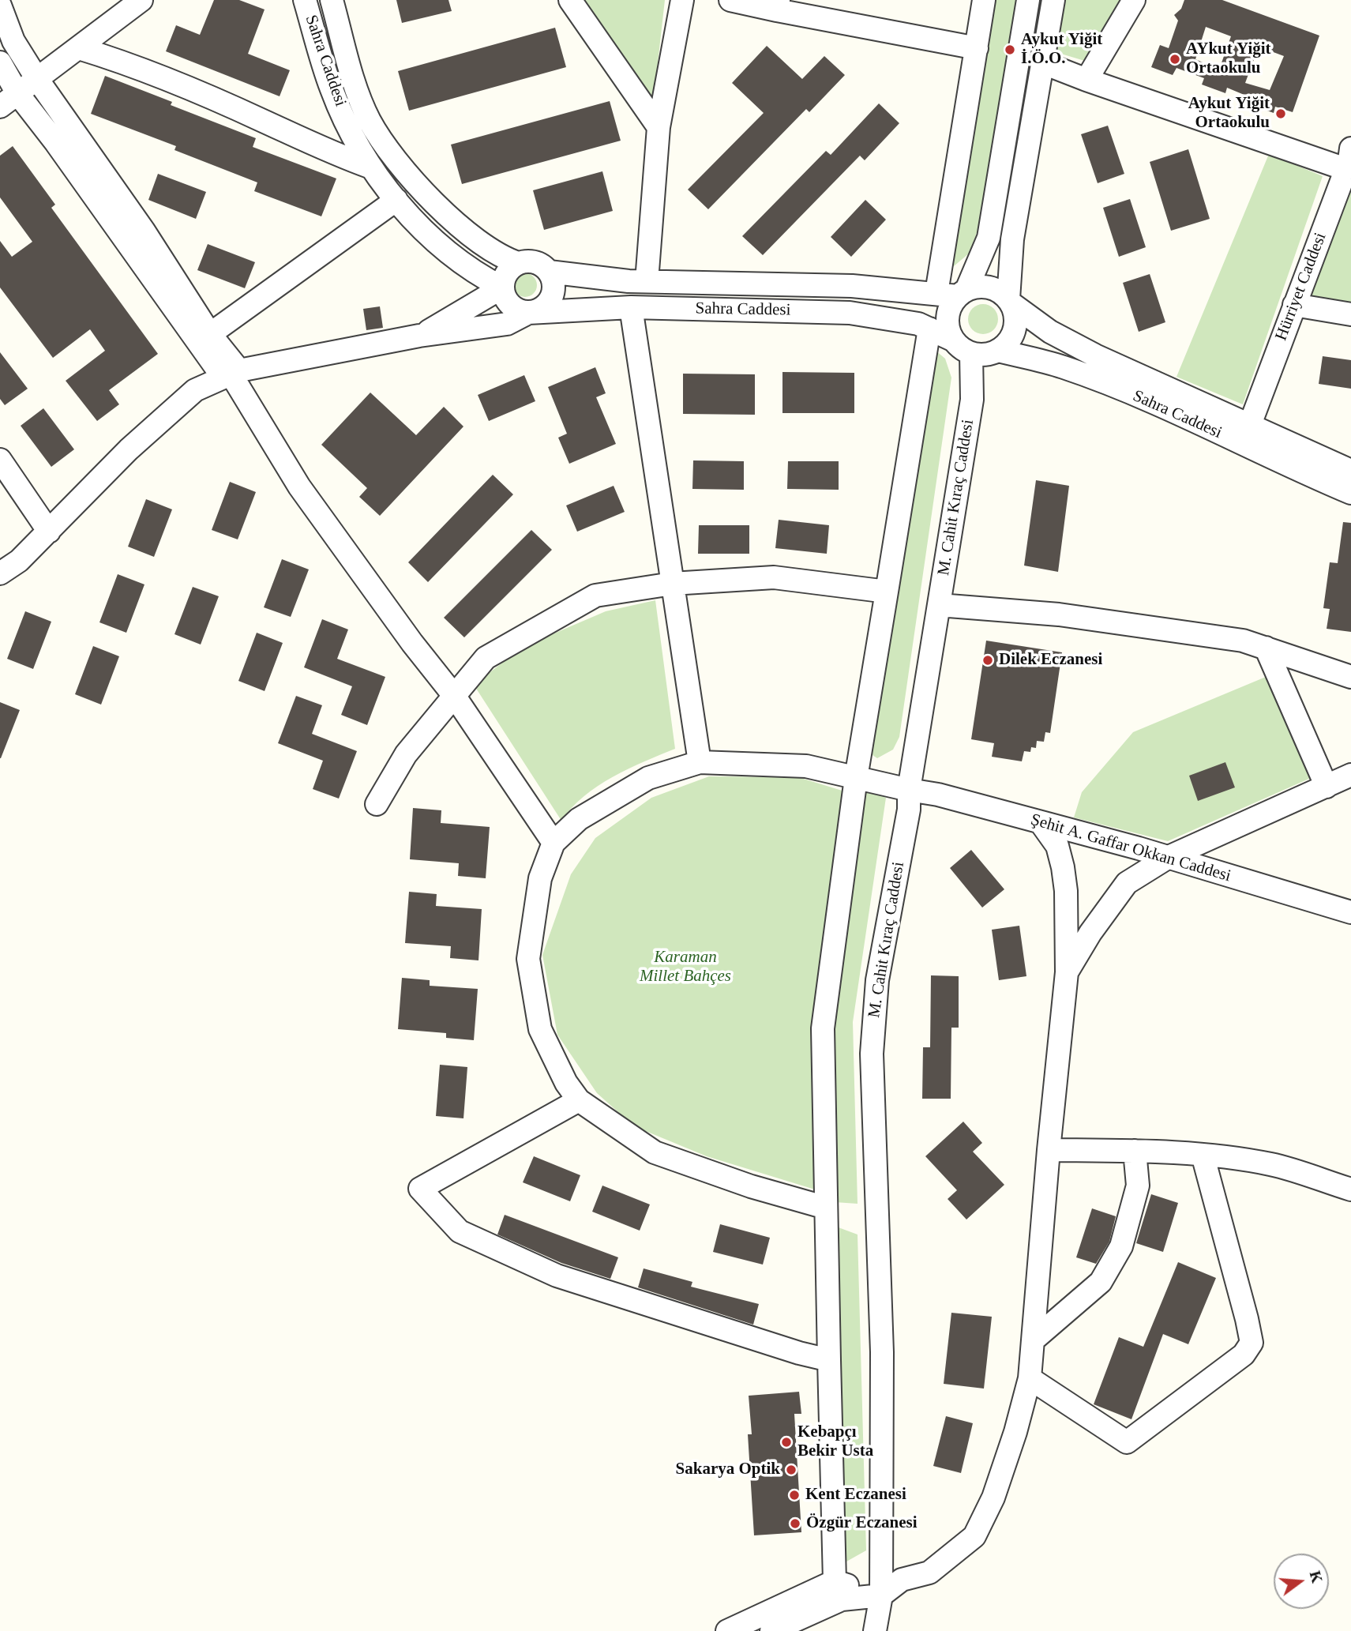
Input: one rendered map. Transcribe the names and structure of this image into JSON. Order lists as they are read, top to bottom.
{
  "streets": {
    "street": [
      "Sahra Caddesi",
      "Hürriyet Caddesi",
      "M. Cahit Kıraç Caddesi",
      "Şehit A. Gaffar Okkan Caddesi"
    ]
  },
  "crossings": [
    ["Sahra Caddesi", "Hürriyet Caddesi"],
    ["Sahra Caddesi", "M. Cahit Kıraç Caddesi"],
    ["M. Cahit Kıraç Caddesi", "Şehit A. Gaffar Okkan Caddesi"]
  ],
  "parks": ["Karaman Millet Bahçes"],
  "places": [
    "Aykut Yiğit İ.Ö.O.",
    "AYkut Yiğit Ortaokulu",
    "Aykut Yiğit Ortaokulu",
    "Dilek Eczanesi",
    "Kebapçı Bekir Usta",
    "Sakarya Optik",
    "Kent Eczanesi",
    "Özgür Eczanesi"
  ],
  "north": "right"
}
